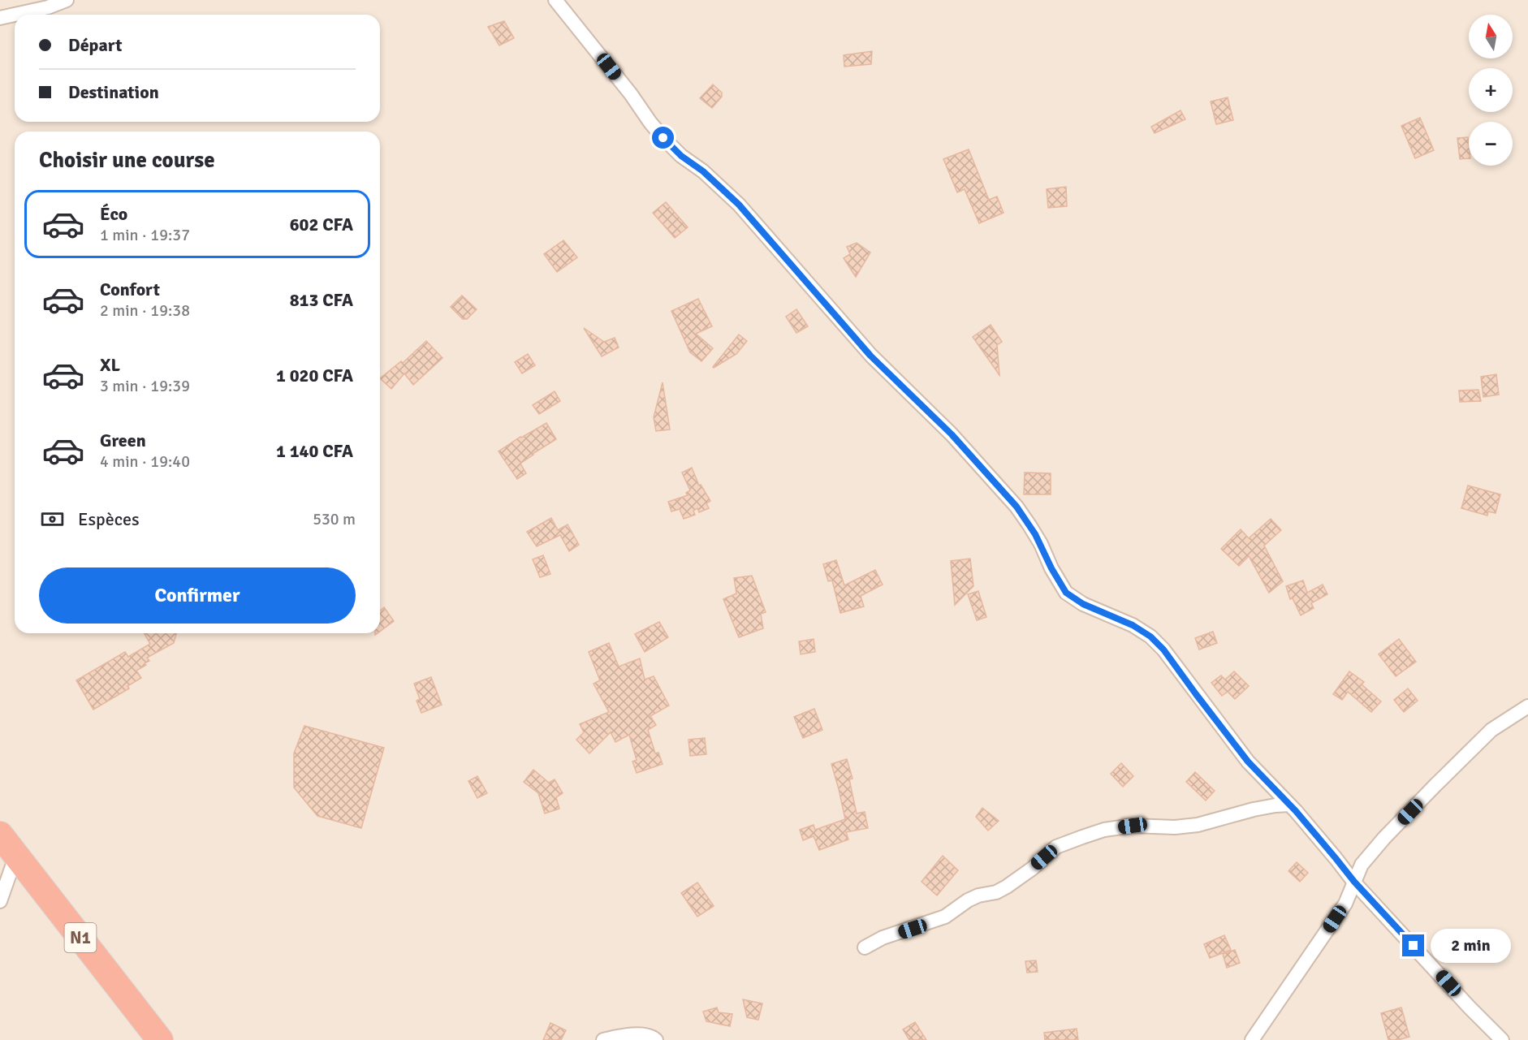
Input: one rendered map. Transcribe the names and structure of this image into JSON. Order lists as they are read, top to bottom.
{
  "streets": {
    "highway": ["N1"]
  },
  "north": "top",
  "page": {
    "map_buttons": ["+", "−"],
    "banner": ["Départ", "Destination"],
    "heading": "Choisir une course",
    "list": [
      {
        "name": "Éco",
        "note": "1 min · 19:37",
        "value": "602 CFA"
      },
      {
        "name": "Confort",
        "note": "2 min · 19:38",
        "value": "813 CFA"
      },
      {
        "name": "XL",
        "note": "3 min · 19:39",
        "value": "1 020 CFA"
      },
      {
        "name": "Green",
        "note": "4 min · 19:40",
        "value": "1 140 CFA"
      }
    ],
    "pay": ["Espèces", "530 m"],
    "buttons": "Confirmer",
    "bubble": "2 min"
  }
}
